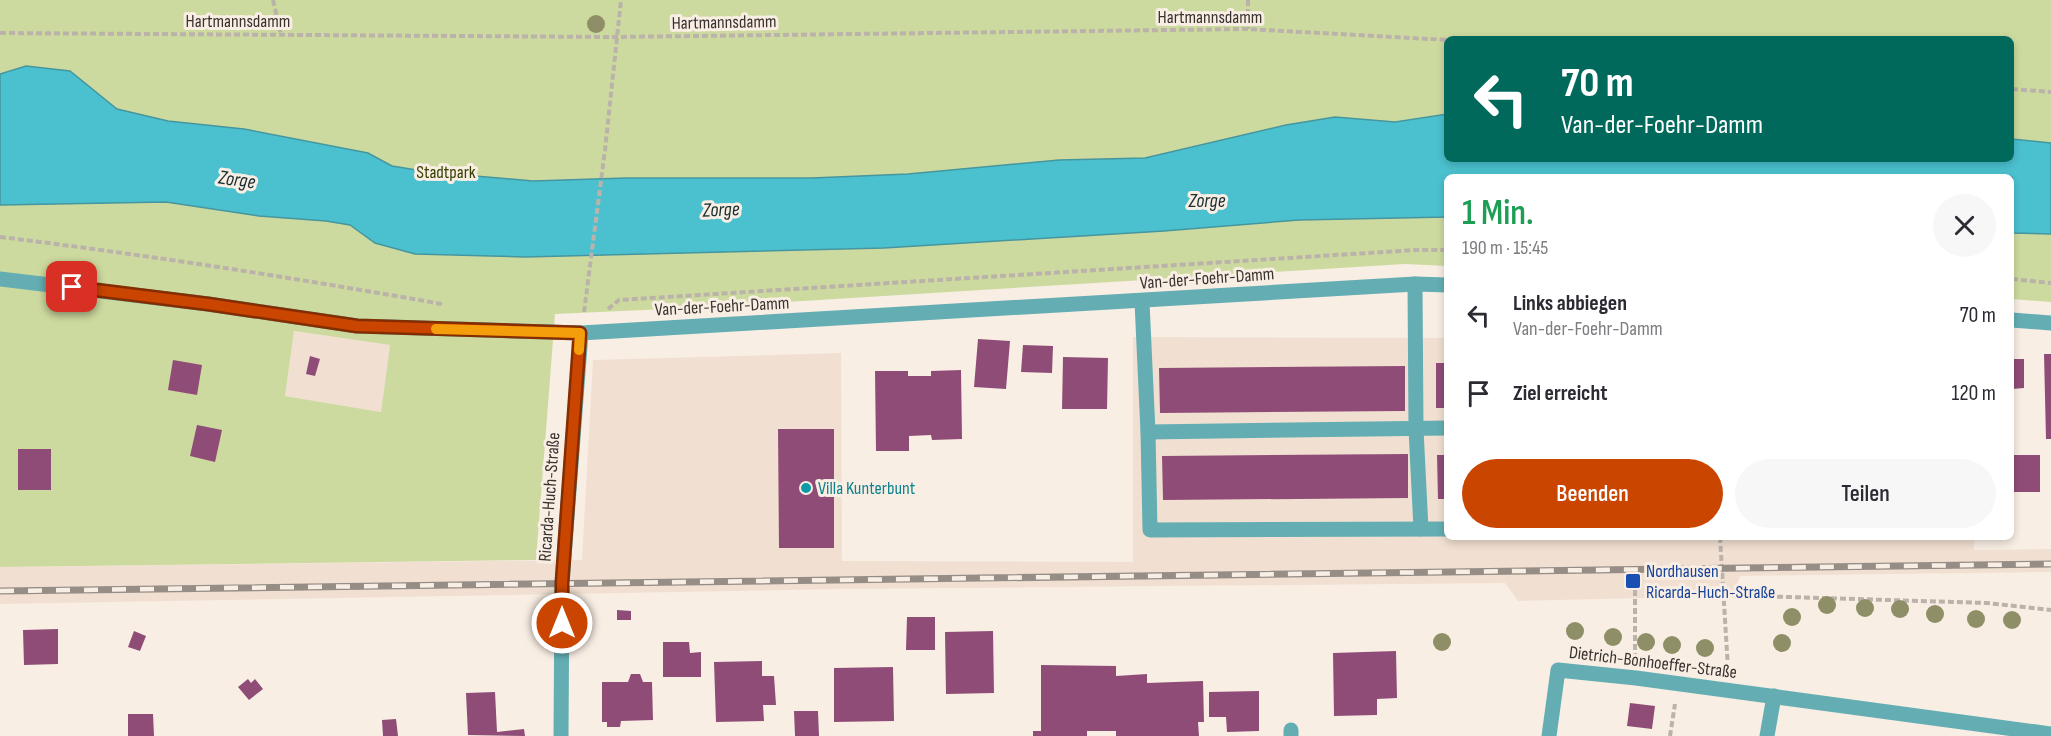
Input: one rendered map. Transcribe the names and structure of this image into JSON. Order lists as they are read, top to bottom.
{
  "streets": {
    "street": ["Van-der-Foehr-Damm", "Ricarda-Huch-Straße", "Dietrich-Bonhoeffer-Straße"],
    "path": ["Hartmannsdamm"]
  },
  "crossings": [
    ["Van-der-Foehr-Damm", "Ricarda-Huch-Straße"]
  ],
  "water": ["Zorge"],
  "parks": ["Stadtpark"],
  "places": {
    "other": ["Villa Kunterbunt"],
    "transit": ["Nordhausen Ricarda-Huch-Straße"]
  },
  "page": {
    "turn": ["70 m", "Van-der-Foehr-Damm"],
    "heading": ["1 Min.", "190 m · 15:45"],
    "list": [
      {
        "name": "Links abbiegen",
        "note": "Van-der-Foehr-Damm",
        "value": "70 m"
      },
      {
        "name": "Ziel erreicht",
        "value": "120 m"
      }
    ],
    "buttons": ["Beenden", "Teilen"]
  }
}
